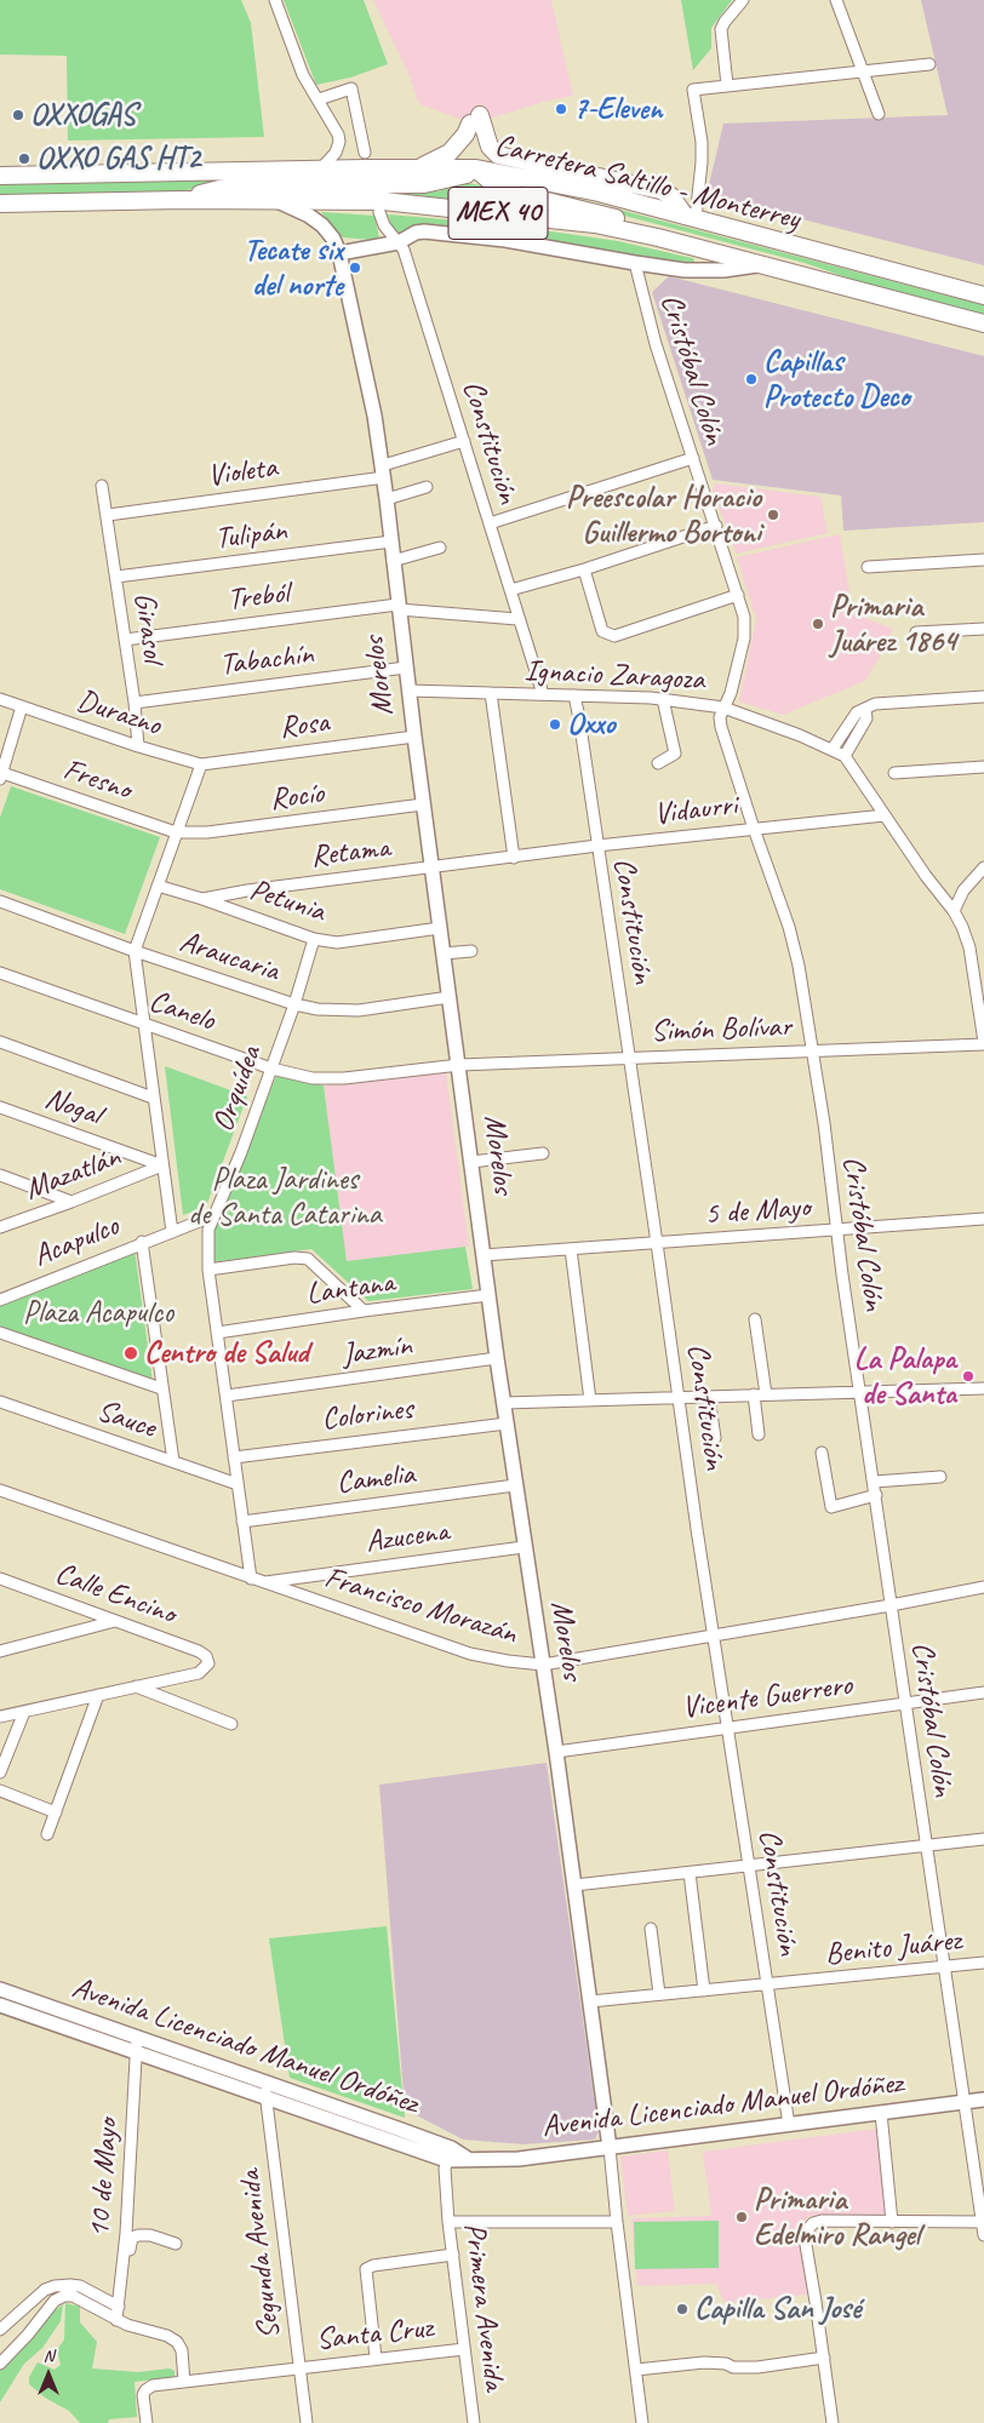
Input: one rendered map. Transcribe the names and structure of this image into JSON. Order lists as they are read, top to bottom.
{
  "streets": {
    "main road": ["Carretera Saltillo - Monterrey", "MEX 40"],
    "street": [
      "Cristóbal Colón",
      "Constitución",
      "Violeta",
      "Tulipán",
      "Treból",
      "Girasol",
      "Tabachín",
      "Morelos",
      "Ignacio Zaragoza",
      "Durazno",
      "Rosa",
      "Fresno",
      "Rocío",
      "Vidaurri",
      "Retama",
      "Petunia",
      "Araucaria",
      "Canelo",
      "Simón Bolívar",
      "Orquídea",
      "Nogal",
      "Mazatlán",
      "5 de Mayo",
      "Acapulco",
      "Lantana",
      "Jazmín",
      "Colorines",
      "Sauce",
      "Camelia",
      "Azucena",
      "Calle Encino",
      "Francisco Morazán",
      "Vicente Guerrero",
      "Benito Juárez",
      "Avenida Licenciado Manuel Ordóñez",
      "10 de Mayo",
      "Segunda Avenida",
      "Primera Avenida",
      "Santa Cruz"
    ]
  },
  "crossings": [
    ["Carretera Saltillo - Monterrey", "Morelos"],
    ["Cristóbal Colón", "Ignacio Zaragoza"],
    ["Cristóbal Colón", "Vidaurri"],
    ["Cristóbal Colón", "Simón Bolívar"],
    ["Cristóbal Colón", "5 de Mayo"],
    ["Cristóbal Colón", "Francisco Morazán"],
    ["Cristóbal Colón", "Vicente Guerrero"],
    ["Cristóbal Colón", "Benito Juárez"],
    ["Cristóbal Colón", "Avenida Licenciado Manuel Ordóñez"],
    ["Constitución", "Violeta"],
    ["Constitución", "Treból"],
    ["Constitución", "Ignacio Zaragoza"],
    ["Constitución", "Vidaurri"],
    ["Constitución", "Simón Bolívar"],
    ["Constitución", "5 de Mayo"],
    ["Constitución", "Francisco Morazán"],
    ["Constitución", "Vicente Guerrero"],
    ["Constitución", "Benito Juárez"],
    ["Constitución", "Avenida Licenciado Manuel Ordóñez"],
    ["Violeta", "Girasol"],
    ["Violeta", "Morelos"],
    ["Tulipán", "Girasol"],
    ["Tulipán", "Morelos"],
    ["Treból", "Girasol"],
    ["Treból", "Morelos"],
    ["Girasol", "Tabachín"],
    ["Girasol", "Durazno"],
    ["Tabachín", "Morelos"],
    ["Morelos", "Ignacio Zaragoza"],
    ["Morelos", "Rosa"],
    ["Morelos", "Rocío"],
    ["Morelos", "Vidaurri"],
    ["Morelos", "Retama"],
    ["Morelos", "Petunia"],
    ["Morelos", "Araucaria"],
    ["Morelos", "Canelo"],
    ["Morelos", "Simón Bolívar"],
    ["Morelos", "5 de Mayo"],
    ["Morelos", "Lantana"],
    ["Morelos", "Jazmín"],
    ["Morelos", "Colorines"],
    ["Morelos", "Camelia"],
    ["Morelos", "Azucena"],
    ["Morelos", "Francisco Morazán"],
    ["Morelos", "Vicente Guerrero"],
    ["Morelos", "Benito Juárez"],
    ["Morelos", "Avenida Licenciado Manuel Ordóñez"],
    ["Ignacio Zaragoza", "Vidaurri"],
    ["Ignacio Zaragoza", "Simón Bolívar"],
    ["Durazno", "Rosa"],
    ["Fresno", "Rocío"],
    ["Vidaurri", "Retama"],
    ["Retama", "Petunia"],
    ["Petunia", "Orquídea"],
    ["Araucaria", "Orquídea"],
    ["Canelo", "Simón Bolívar"],
    ["Canelo", "Orquídea"],
    ["Orquídea", "Acapulco"],
    ["Orquídea", "Lantana"],
    ["Orquídea", "Jazmín"],
    ["Orquídea", "Colorines"],
    ["Orquídea", "Sauce"],
    ["Orquídea", "Camelia"],
    ["Orquídea", "Azucena"],
    ["Orquídea", "Francisco Morazán"],
    ["Nogal", "Mazatlán"],
    ["Azucena", "Francisco Morazán"],
    ["Avenida Licenciado Manuel Ordóñez", "10 de Mayo"],
    ["Avenida Licenciado Manuel Ordóñez", "Segunda Avenida"],
    ["Avenida Licenciado Manuel Ordóñez", "Primera Avenida"],
    ["Segunda Avenida", "Santa Cruz"],
    ["Primera Avenida", "Santa Cruz"]
  ],
  "parks": ["Plaza Jardines de Santa Catarina", "Plaza Acapulco"],
  "places": [
    "7-Eleven",
    "OXXOGAS",
    "OXXO GAS HT2",
    "Tecate six del norte",
    "Capillas Protecto Deco",
    "Preescolar Horacio Guillermo Bortoni",
    "Primaria Juárez 1864",
    "Oxxo",
    "Centro de Salud",
    "La Palapa de Santa",
    "Primaria Edelmiro Rangel",
    "Capilla San José"
  ],
  "north": "top"
}
